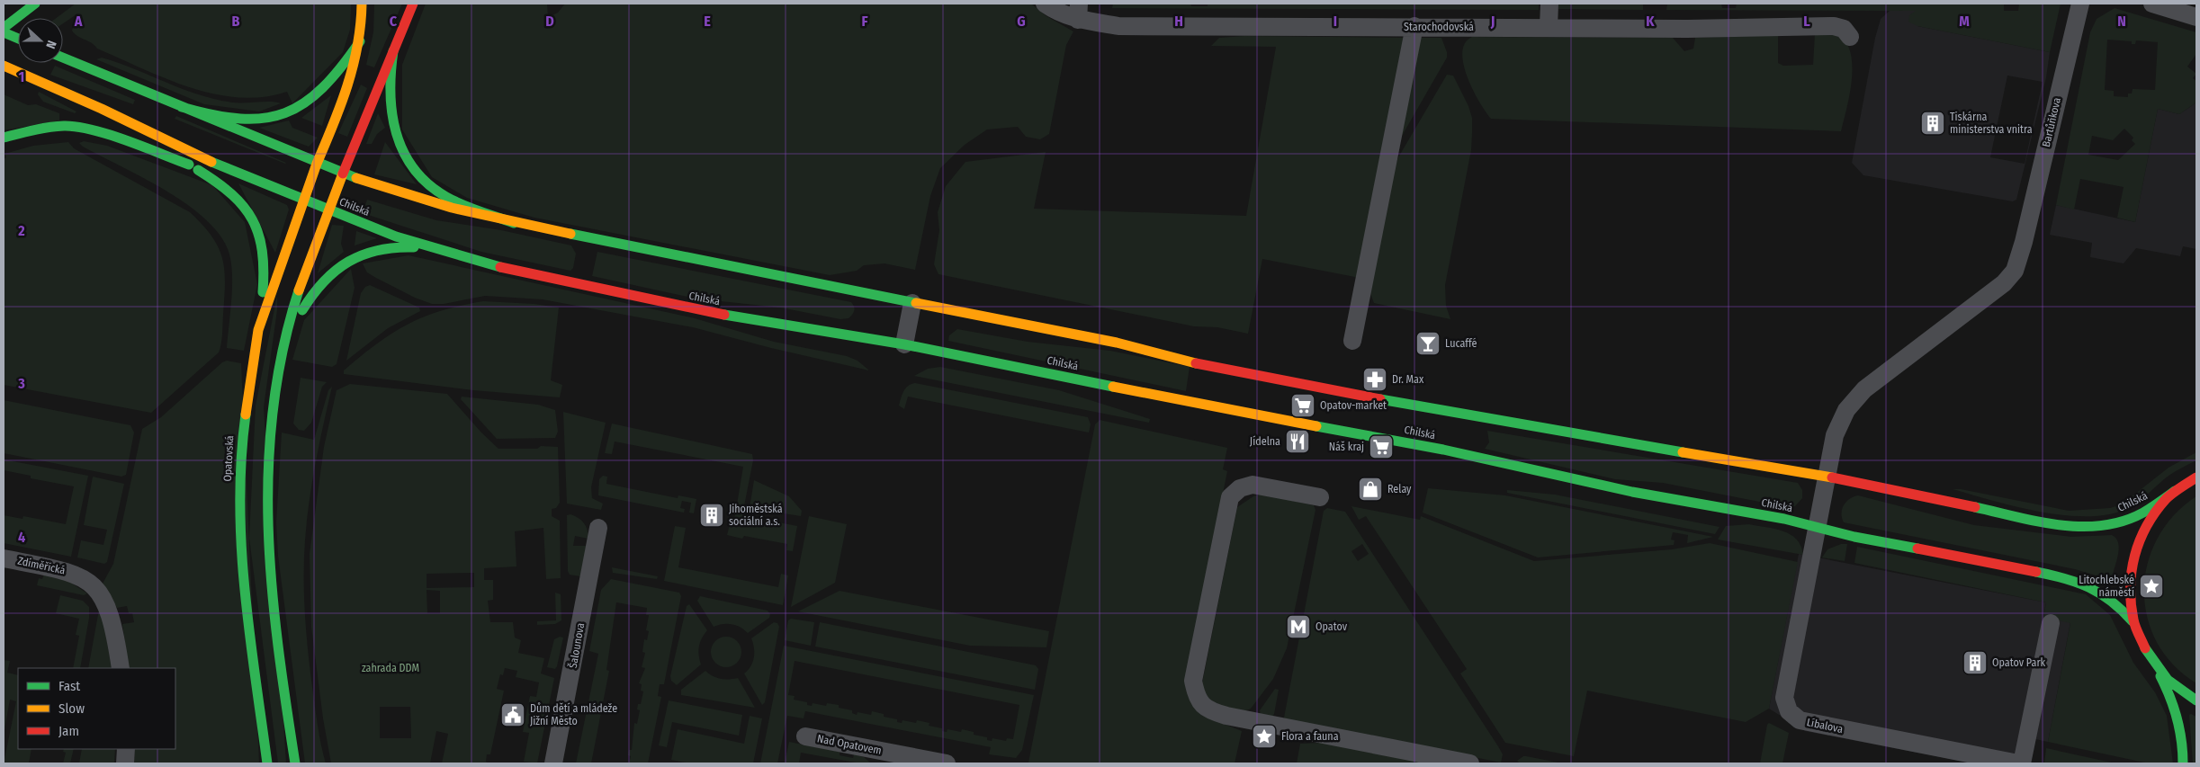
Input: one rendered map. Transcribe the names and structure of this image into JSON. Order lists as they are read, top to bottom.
{
  "streets": {
    "main road": ["Chilská", "Opatovská"],
    "street": [
      "Starochodovská",
      "Bartůňkova",
      "Zdiměřická",
      "Šalounova",
      "Líbalova",
      "Nad Opatovem"
    ]
  },
  "crossings": [
    ["Bartůňkova", "Chilská"],
    ["Bartůňkova", "Líbalova"],
    ["Chilská", "Opatovská"],
    ["Chilská", "Líbalova"]
  ],
  "parks": ["zahrada DDM"],
  "places": {
    "building": ["Tiskárna ministerstva vnitra", "Jihoměstská sociální a.s.", "Opatov Park"],
    "bar": ["Lucaffé"],
    "pharmacy": ["Dr. Max"],
    "supermarket": ["Opatov-market", "Náš kraj"],
    "restaurant": ["Jídelna"],
    "shop": ["Relay"],
    "place": ["Litochlebské náměstí", "Flora a fauna"],
    "metro station": ["Opatov"],
    "public building": ["Dům dětí a mládeže Jižní Město"]
  },
  "legend": ["Fast", "Slow", "Jam"],
  "north": "right",
  "grid": {
    "columns": [
      "A",
      "B",
      "C",
      "D",
      "E",
      "F",
      "G",
      "H",
      "I",
      "J",
      "K",
      "L",
      "M",
      "N"
    ],
    "rows": [
      "1",
      "2",
      "3",
      "4"
    ]
  }
}
